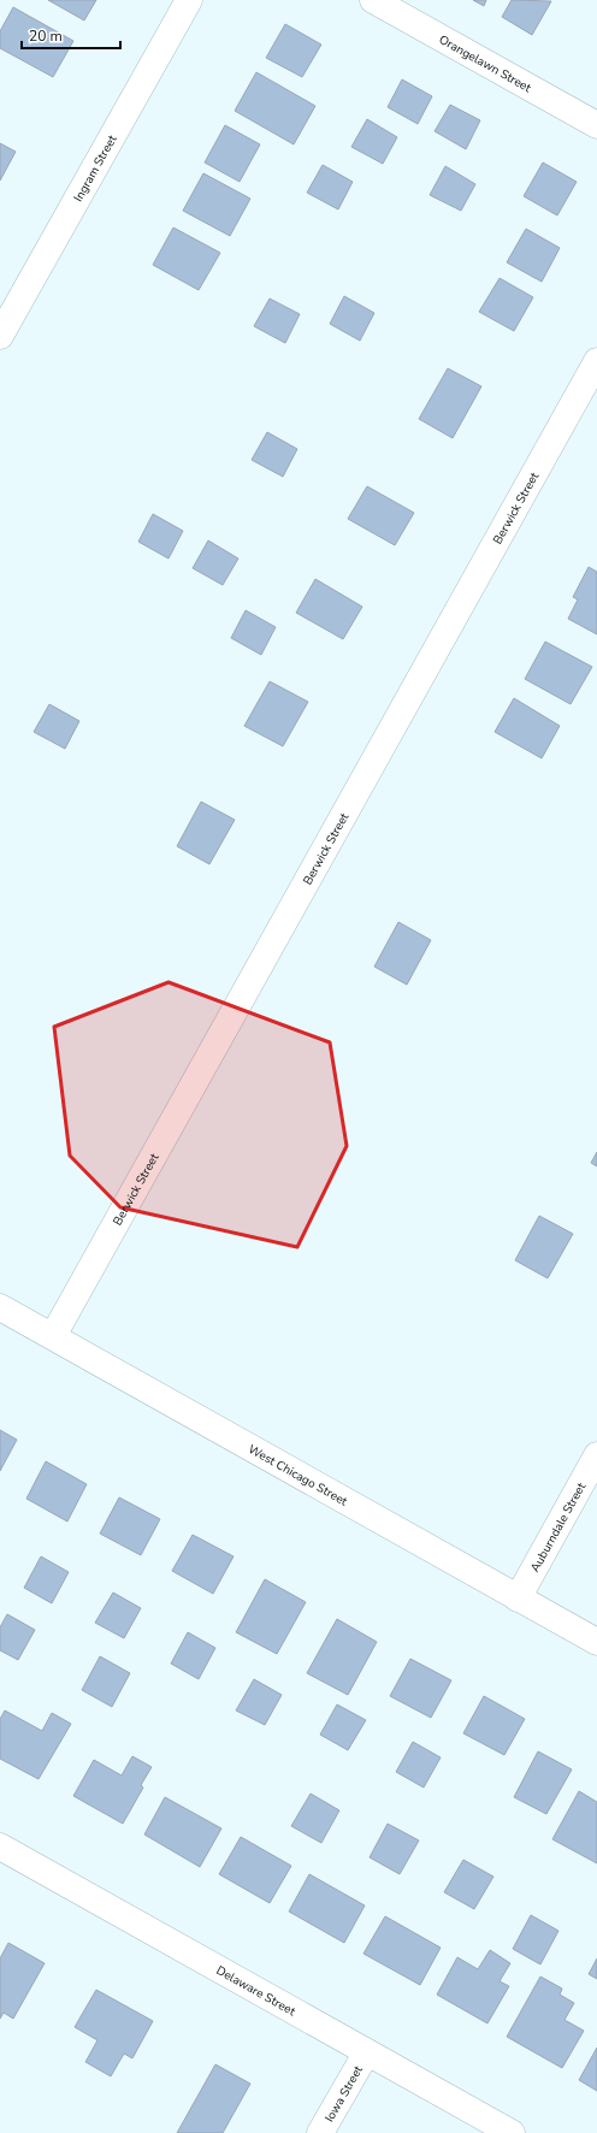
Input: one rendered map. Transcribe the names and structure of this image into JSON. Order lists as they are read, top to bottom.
{
  "streets": {
    "street": [
      "Orangelawn Street",
      "Ingram Street",
      "Berwick Street",
      "West Chicago Street",
      "Auburndale Street",
      "Delaware Street",
      "Iowa Street"
    ]
  },
  "crossings": [
    ["Berwick Street", "West Chicago Street"],
    ["West Chicago Street", "Auburndale Street"],
    ["Delaware Street", "Iowa Street"]
  ],
  "scale_bar": "20 m"
}
